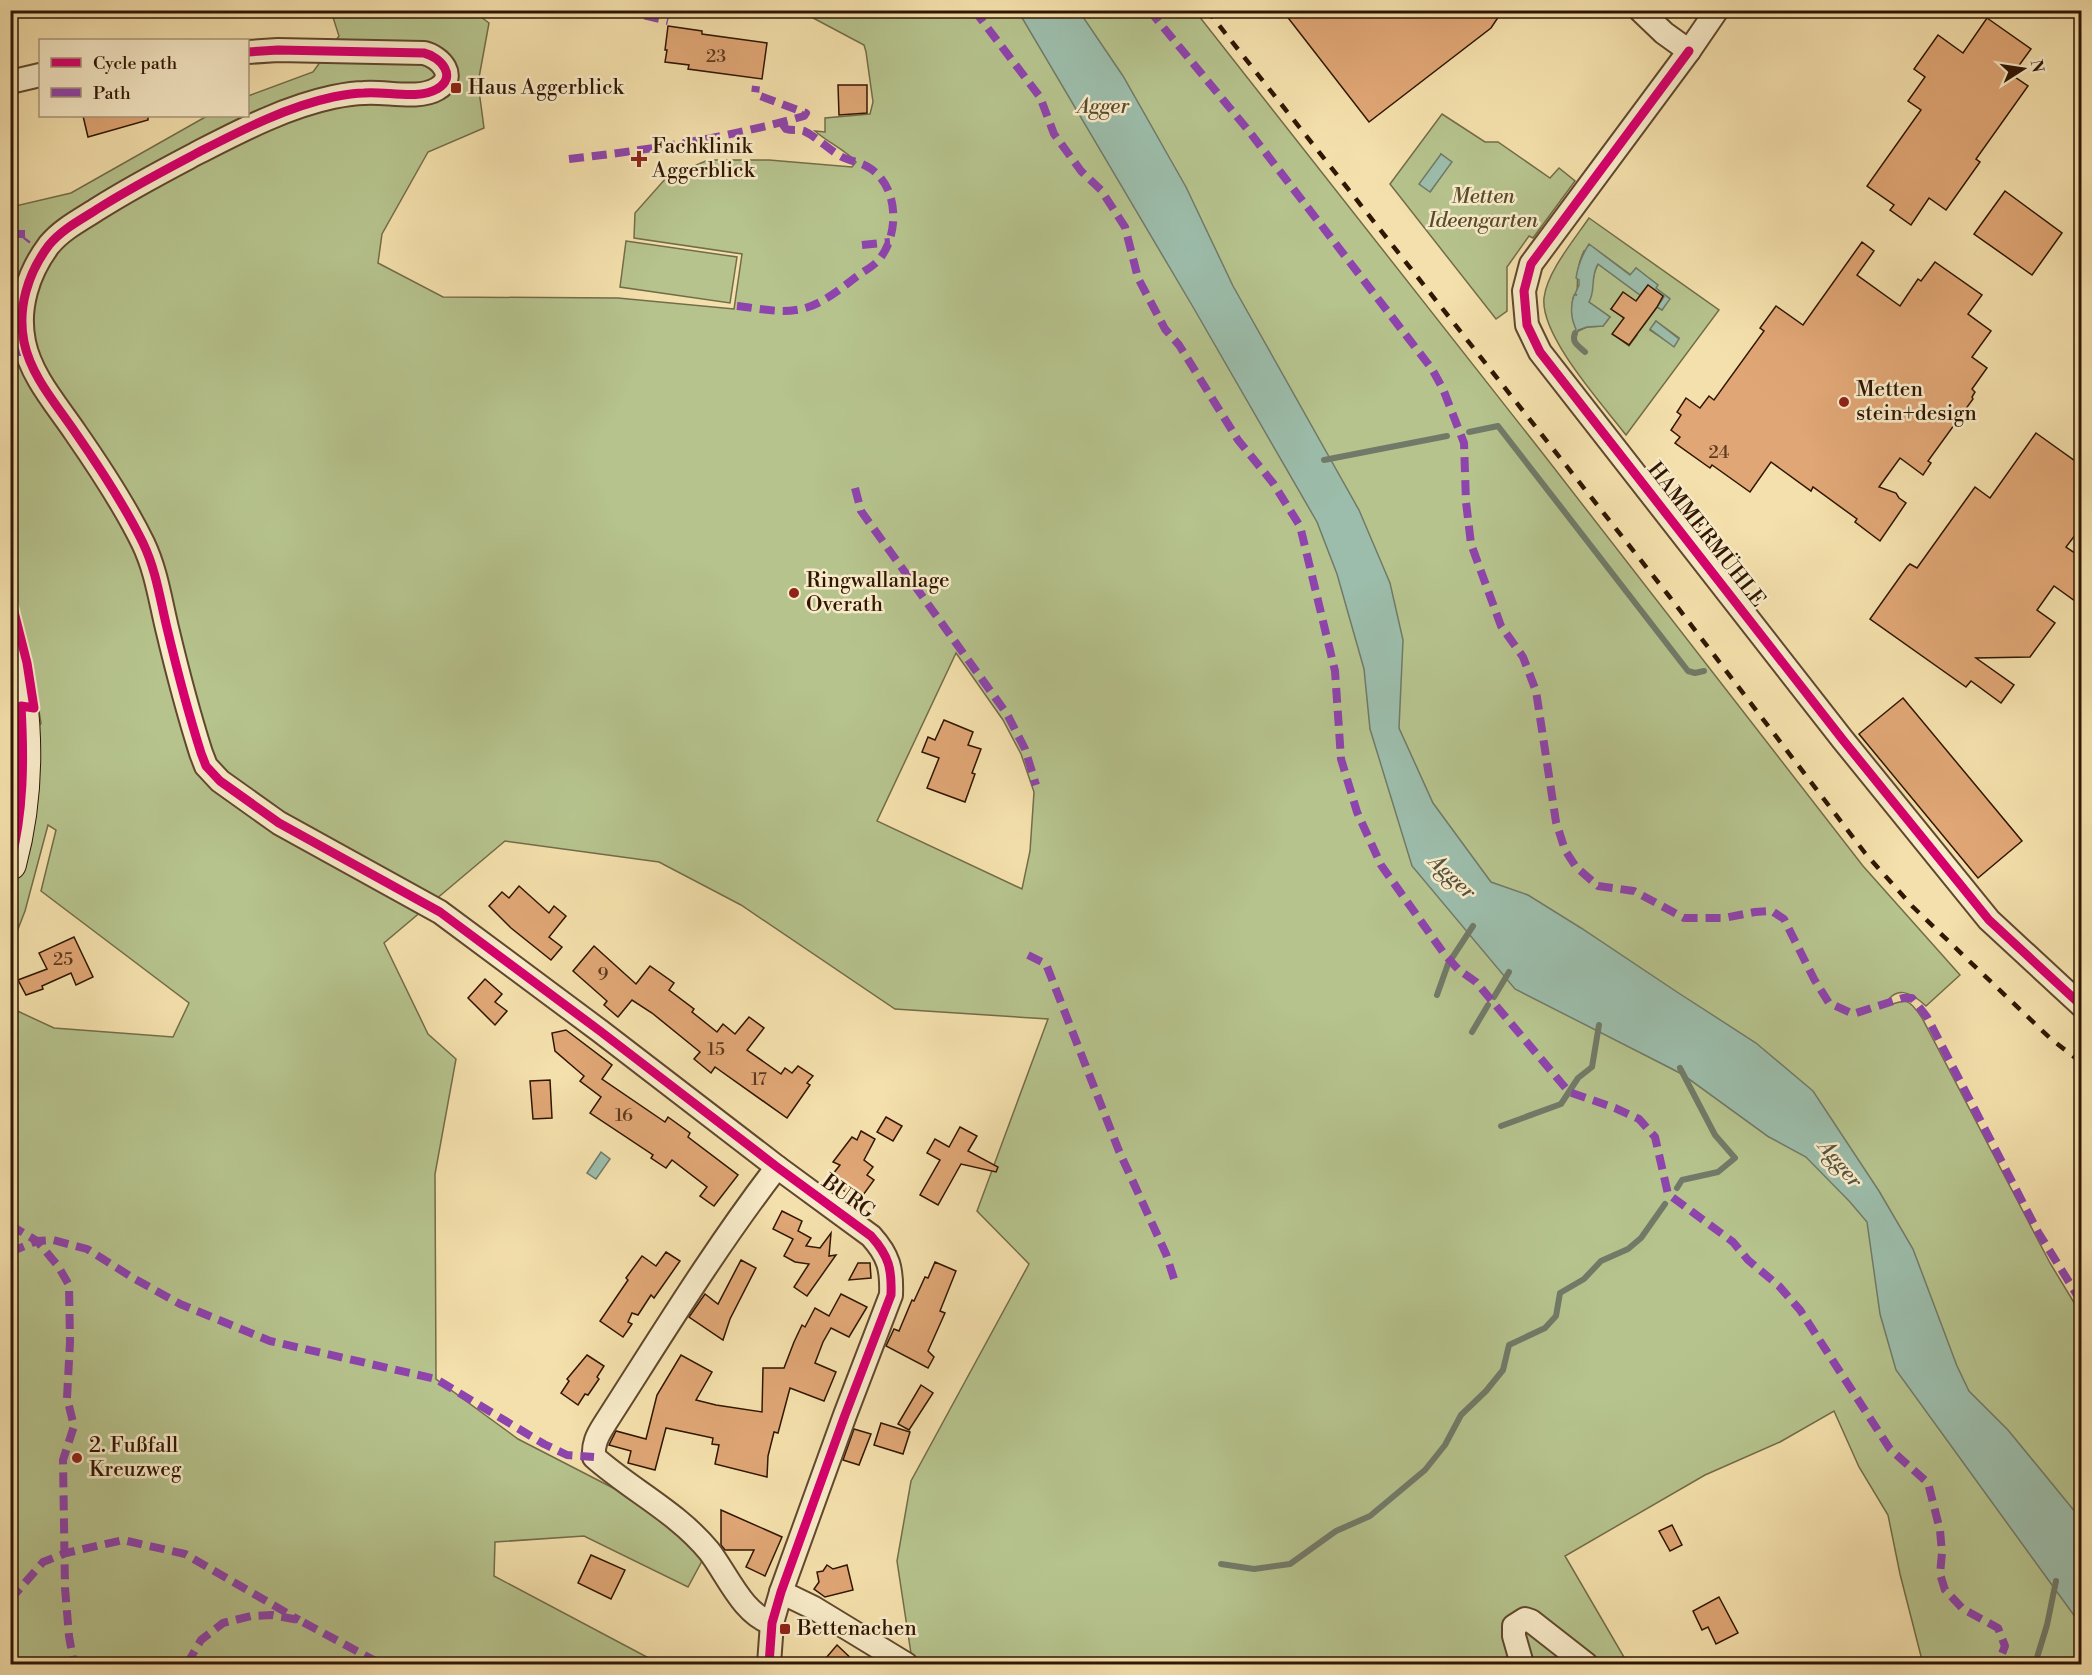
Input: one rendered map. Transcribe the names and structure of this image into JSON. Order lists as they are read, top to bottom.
{
  "streets": {
    "street": ["HAMMERMÜHLE", "BURG"]
  },
  "water": ["Agger"],
  "parks": ["Agger", "Metten Ideengarten"],
  "places": {
    "transit": ["Haus Aggerblick", "Bettenachen"],
    "health": ["Fachklinik Aggerblick"],
    "other": ["Metten stein+design", "Ringwallanlage Overath", "2. Fußfall Kreuzweg"]
  },
  "house_numbers": [
    "23",
    "24",
    "25",
    "9",
    "15",
    "17",
    "16"
  ],
  "legend": ["Cycle path", "Path"],
  "north": "right"
}
